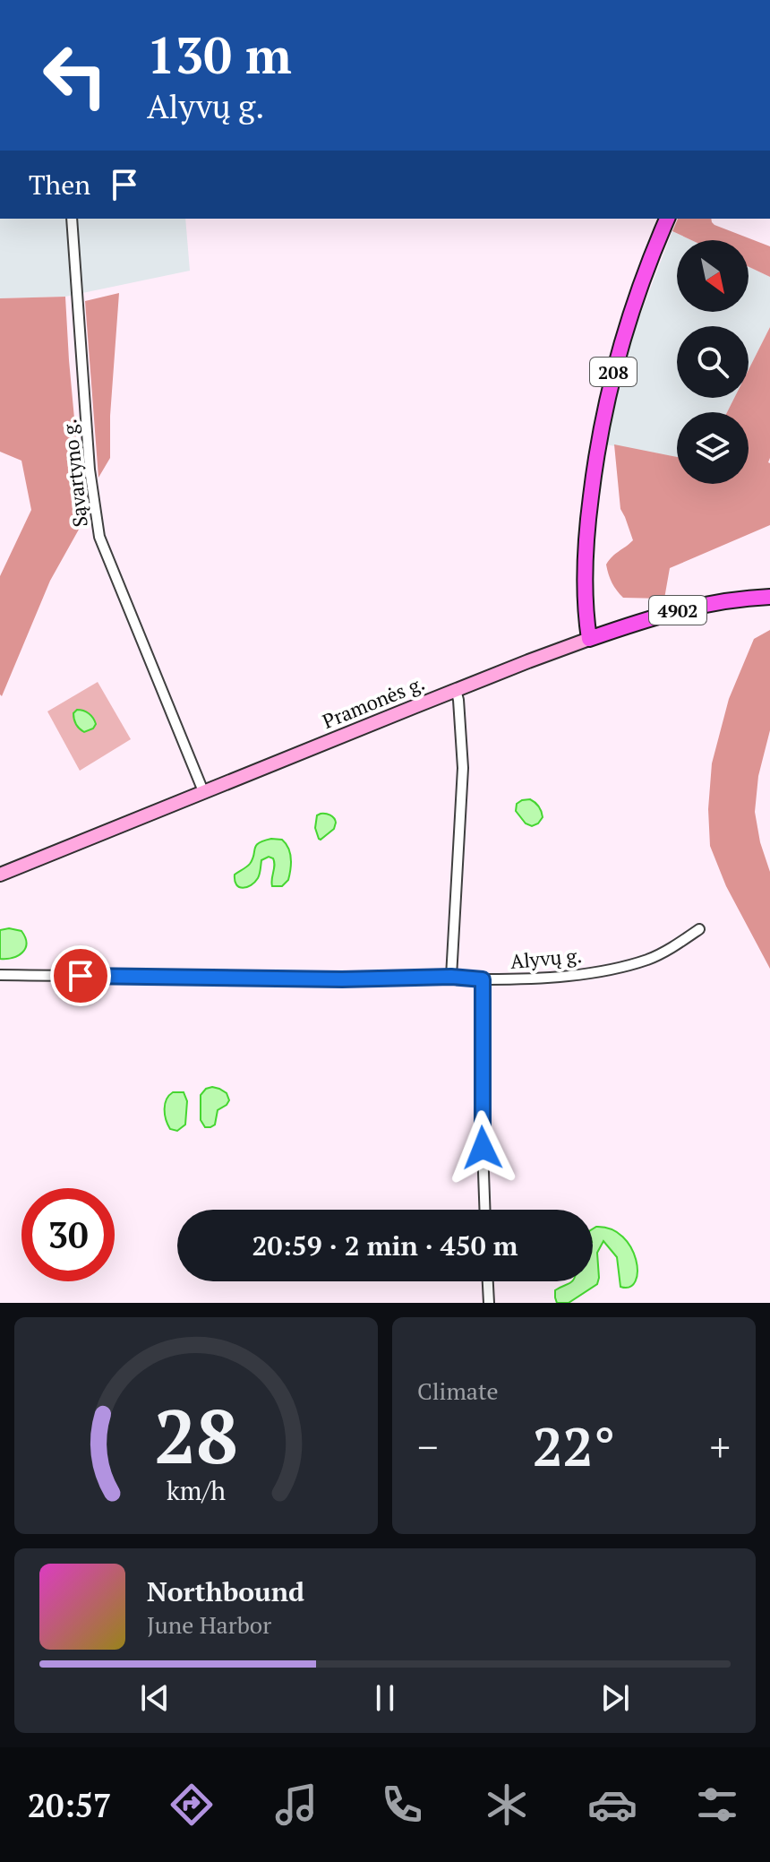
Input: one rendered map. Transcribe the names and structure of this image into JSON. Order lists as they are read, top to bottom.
{
  "streets": {
    "highway": ["208", "4902", "Pramonės g."],
    "street": ["Sąvartyno g.", "Alyvų g."]
  },
  "crossings": [
    ["208", "Pramonės g."],
    ["Sąvartyno g.", "Pramonės g."]
  ],
  "north": "bottom right",
  "page": {
    "turn": ["130 m", "Alyvų g."],
    "then": "Then",
    "limit": "30",
    "trip": "20:59 · 2 min · 450 m",
    "tile": "Climate",
    "heat": ["−", "22°", "+"],
    "song": ["Northbound", "June Harbor"],
    "tabs": "20:57",
    "gauge": ["28", "km/h"]
  }
}
